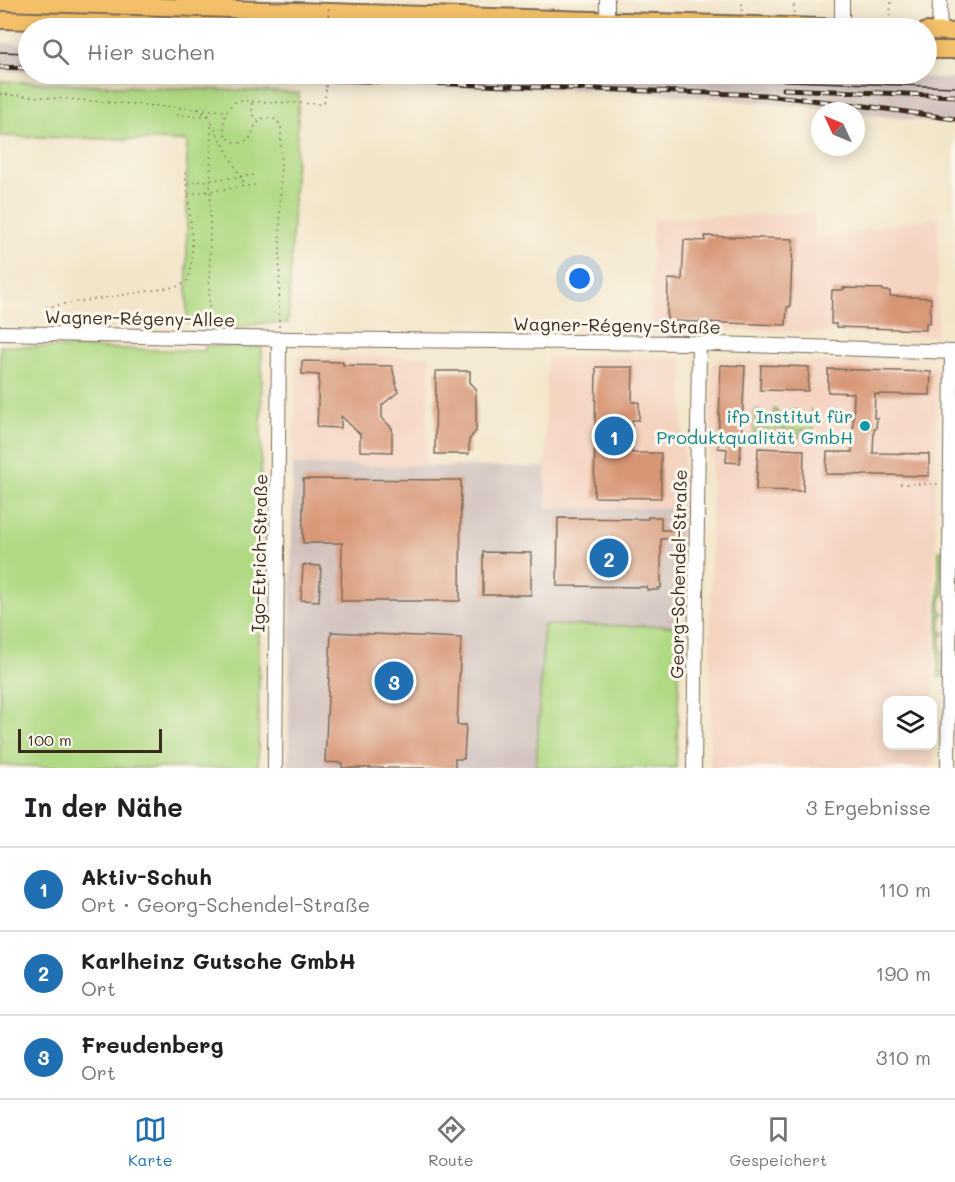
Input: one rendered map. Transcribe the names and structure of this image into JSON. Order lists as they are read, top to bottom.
{
  "streets": {
    "street": [
      "Wagner-Régeny-Allee",
      "Wagner-Régeny-Straße",
      "Igo-Etrich-Straße",
      "Georg-Schendel-Straße"
    ]
  },
  "crossings": [
    ["Wagner-Régeny-Allee", "Wagner-Régeny-Straße"],
    ["Wagner-Régeny-Allee", "Igo-Etrich-Straße"],
    ["Wagner-Régeny-Straße", "Igo-Etrich-Straße"],
    ["Wagner-Régeny-Straße", "Georg-Schendel-Straße"]
  ],
  "places": ["ifp Institut für Produktqualität GmbH"],
  "scale_bar": "100 m",
  "north": "top left",
  "page": {
    "search": "Hier suchen",
    "pins": ["1", "2", "3"],
    "scale": "100 m",
    "heading": ["In der Nähe", "3 Ergebnisse"],
    "list": [
      {
        "mark": "1",
        "name": "Aktiv-Schuh",
        "note": "Ort · Georg-Schendel-Straße",
        "value": "110 m"
      },
      {
        "mark": "2",
        "name": "Karlheinz Gutsche GmbH",
        "note": "Ort",
        "value": "190 m"
      },
      {
        "mark": "3",
        "name": "Freudenberg",
        "note": "Ort",
        "value": "310 m"
      }
    ],
    "nav": ["Karte", "Route", "Gespeichert"]
  }
}
